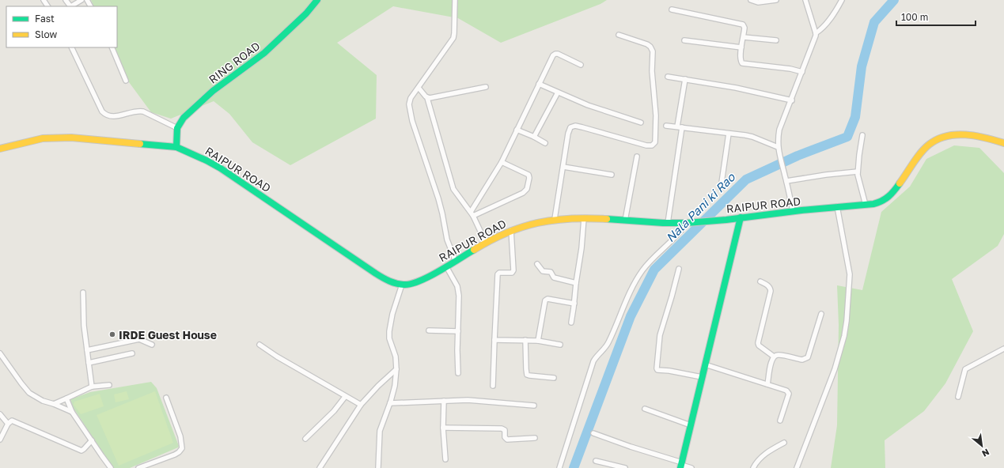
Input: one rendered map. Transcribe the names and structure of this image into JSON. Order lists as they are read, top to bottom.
{
  "streets": {
    "main road": ["RING ROAD", "RAIPUR ROAD"]
  },
  "water": ["Nala Pani ki Rao"],
  "places": ["IRDE Guest House"],
  "legend": ["Fast", "Slow"],
  "scale_bar": "100 m",
  "north": "bottom right"
}
